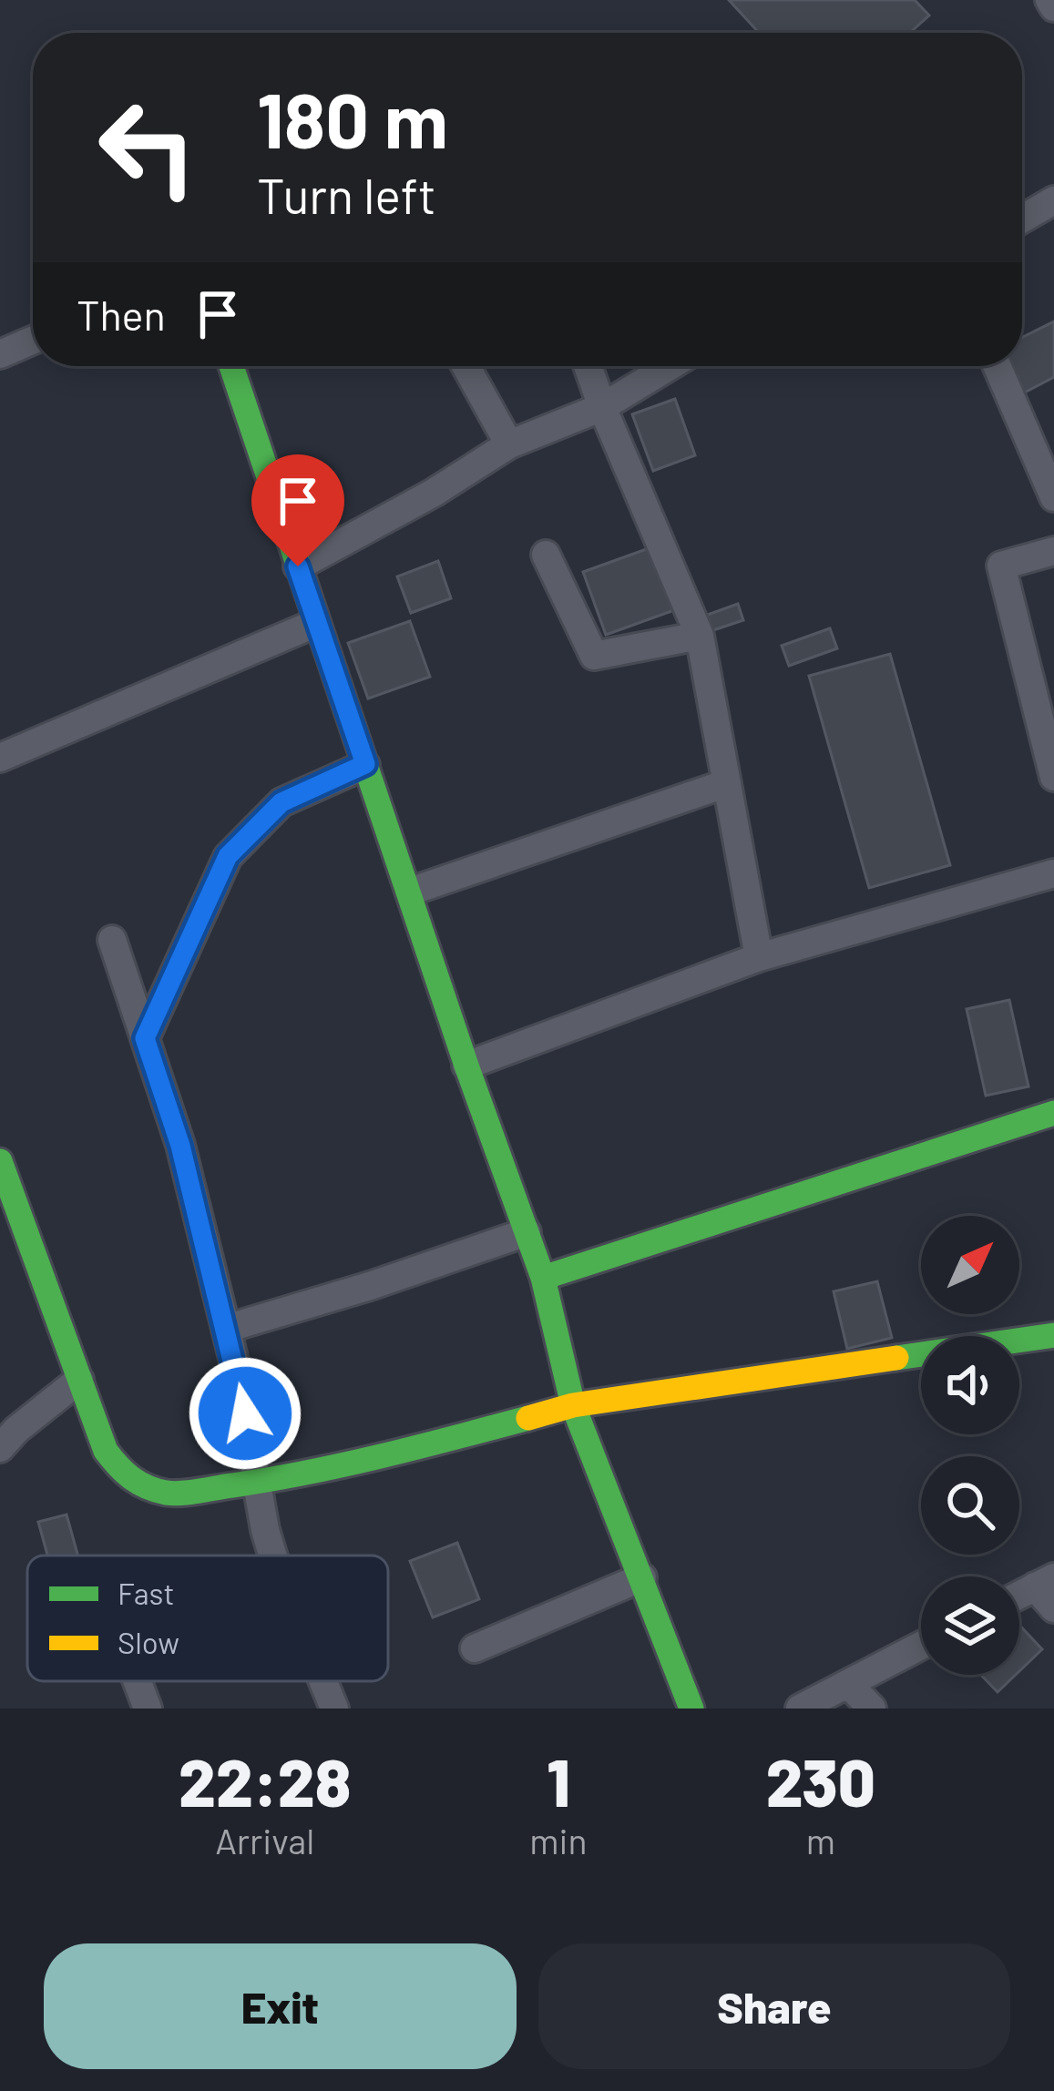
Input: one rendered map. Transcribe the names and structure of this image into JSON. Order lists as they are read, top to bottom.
{
  "legend": ["Fast", "Slow"],
  "north": "top right",
  "page": {
    "turn": ["180 m", "Turn left"],
    "then": "Then",
    "eta": [
      "22:28",
      "Arrival",
      "1",
      "min",
      "230",
      "m"
    ],
    "buttons": ["Exit", "Share"]
  }
}
